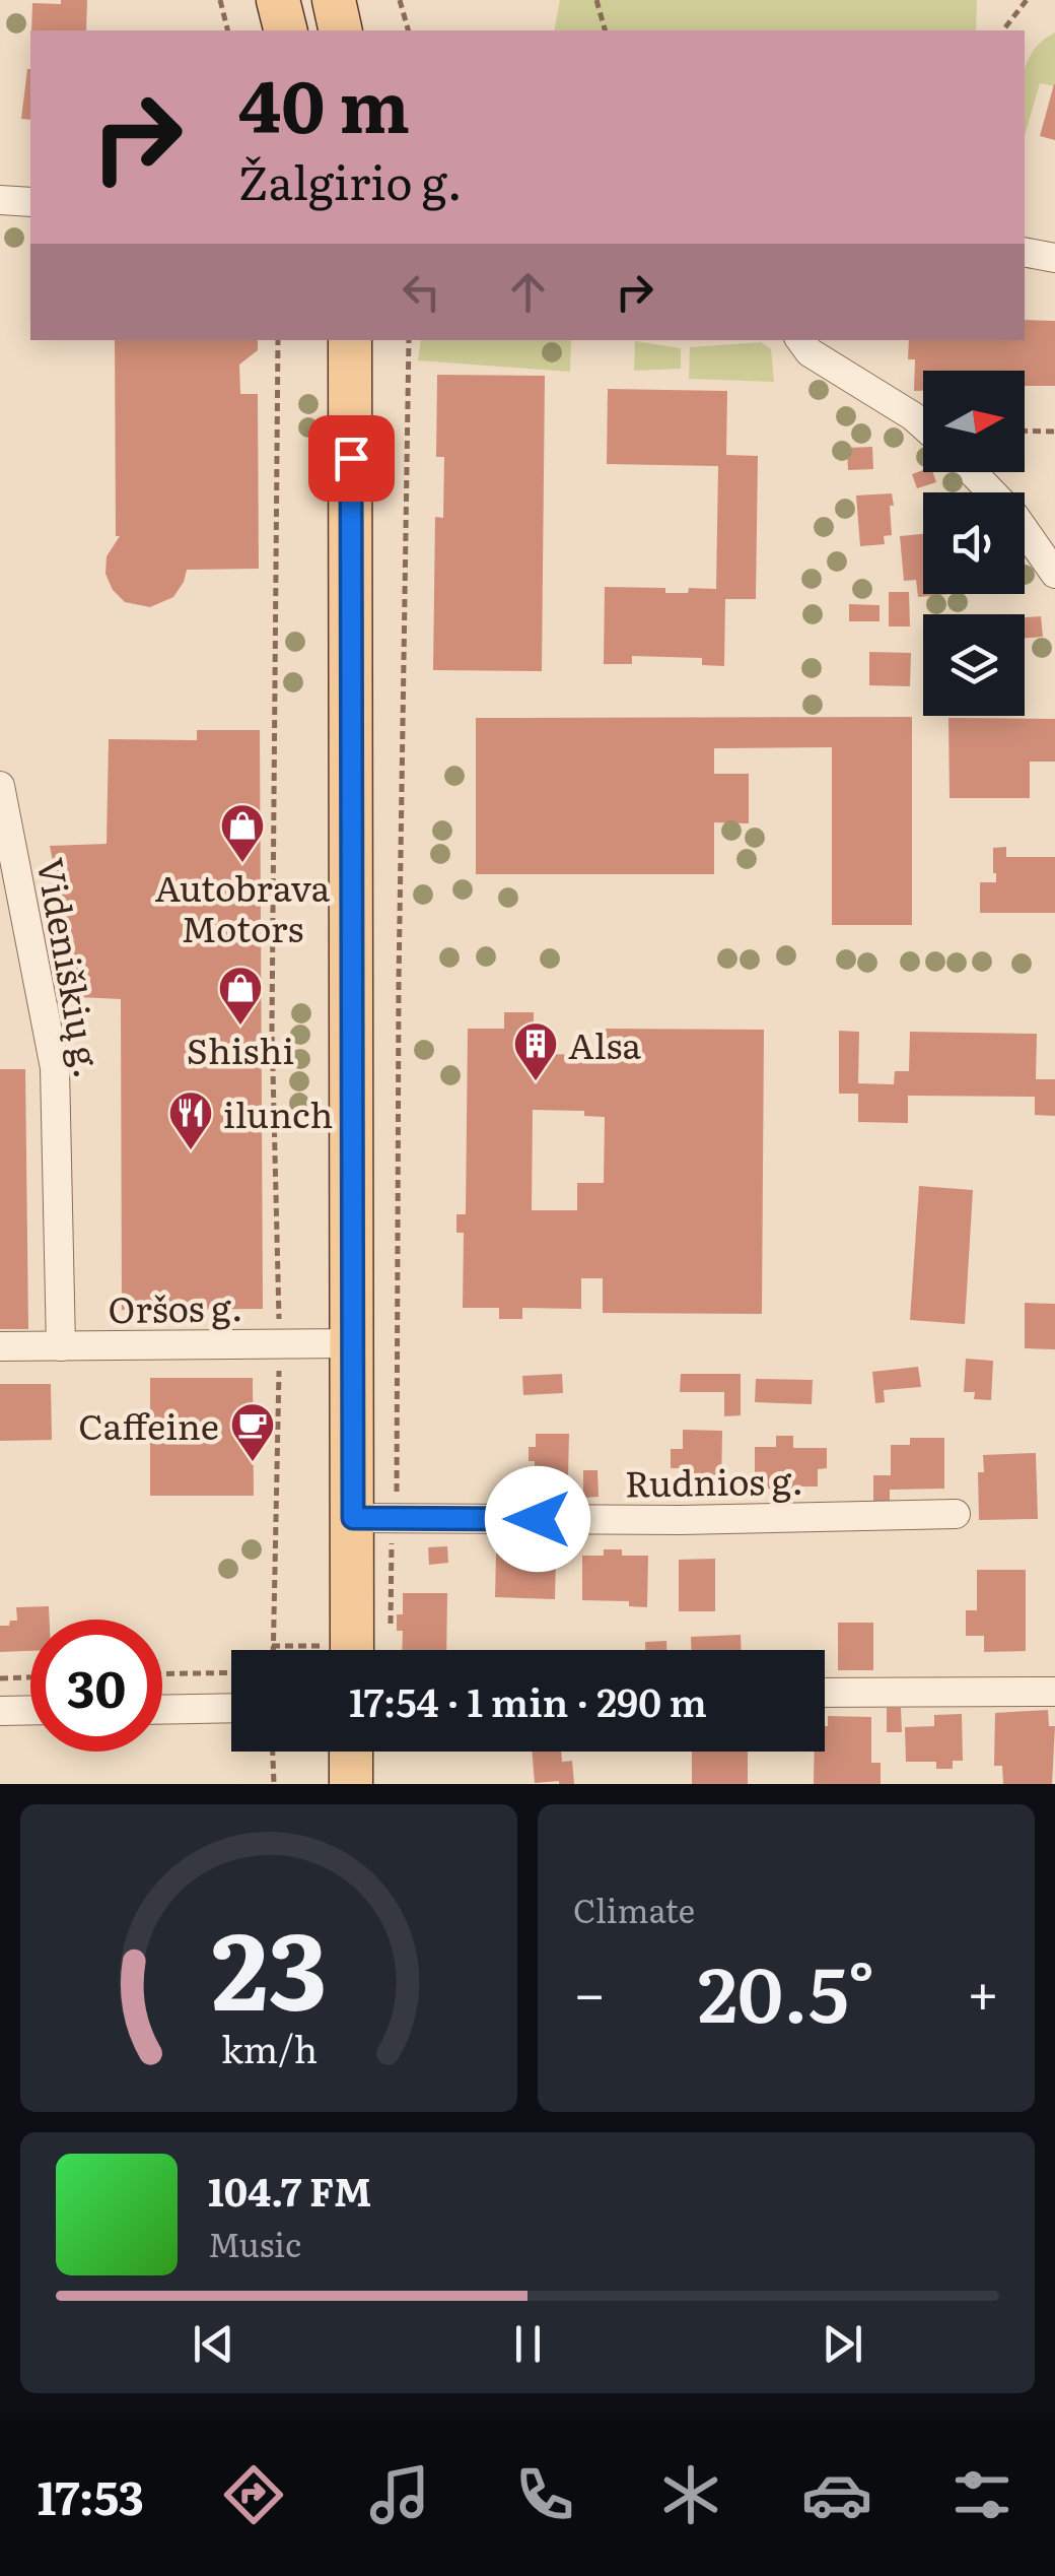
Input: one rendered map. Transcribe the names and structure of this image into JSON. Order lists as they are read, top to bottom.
{
  "streets": {
    "street": ["Videniškių g.", "Oršos g.", "Rudnios g."]
  },
  "crossings": [
    ["Videniškių g.", "Oršos g."]
  ],
  "places": {
    "shop": ["Autobrava Motors", "Shishi"],
    "building": ["Alsa"],
    "restaurant": ["ilunch"],
    "cafe": ["Caffeine"]
  },
  "north": "right",
  "page": {
    "turn": ["40 m", "Žalgirio g."],
    "limit": "30",
    "trip": "17:54 · 1 min · 290 m",
    "tile": "Climate",
    "heat": ["−", "20.5°", "+"],
    "song": ["104.7 FM", "Music"],
    "tabs": "17:53",
    "gauge": ["23", "km/h"]
  }
}
